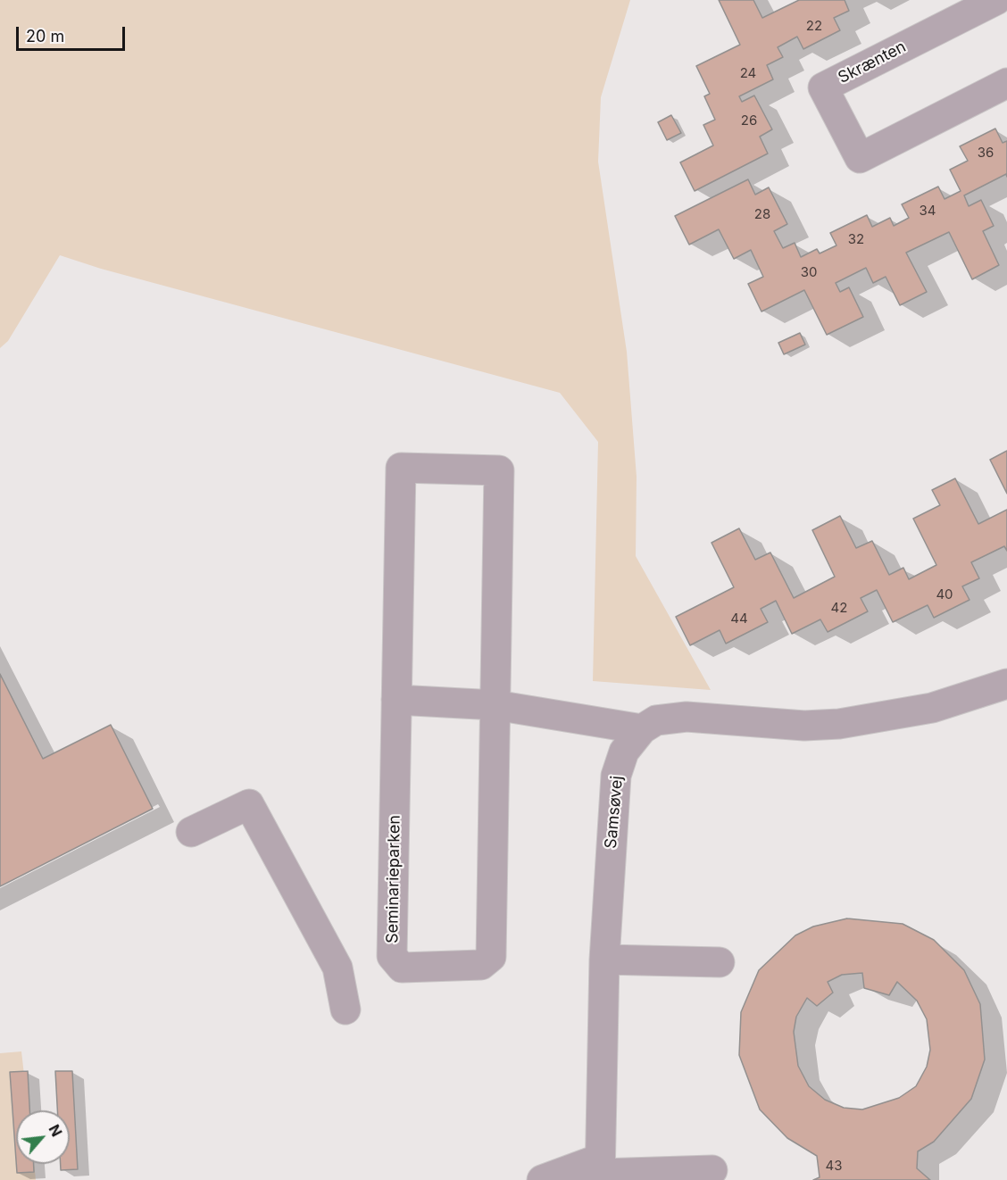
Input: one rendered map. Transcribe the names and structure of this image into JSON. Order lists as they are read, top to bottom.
{
  "streets": {
    "street": ["Skrænten", "Samsøvej", "Seminarieparken"]
  },
  "house_numbers": [
    "22",
    "24",
    "26",
    "36",
    "34",
    "28",
    "32",
    "30",
    "40",
    "42",
    "44",
    "43"
  ],
  "scale_bar": "20 m",
  "north": "top right"
}
